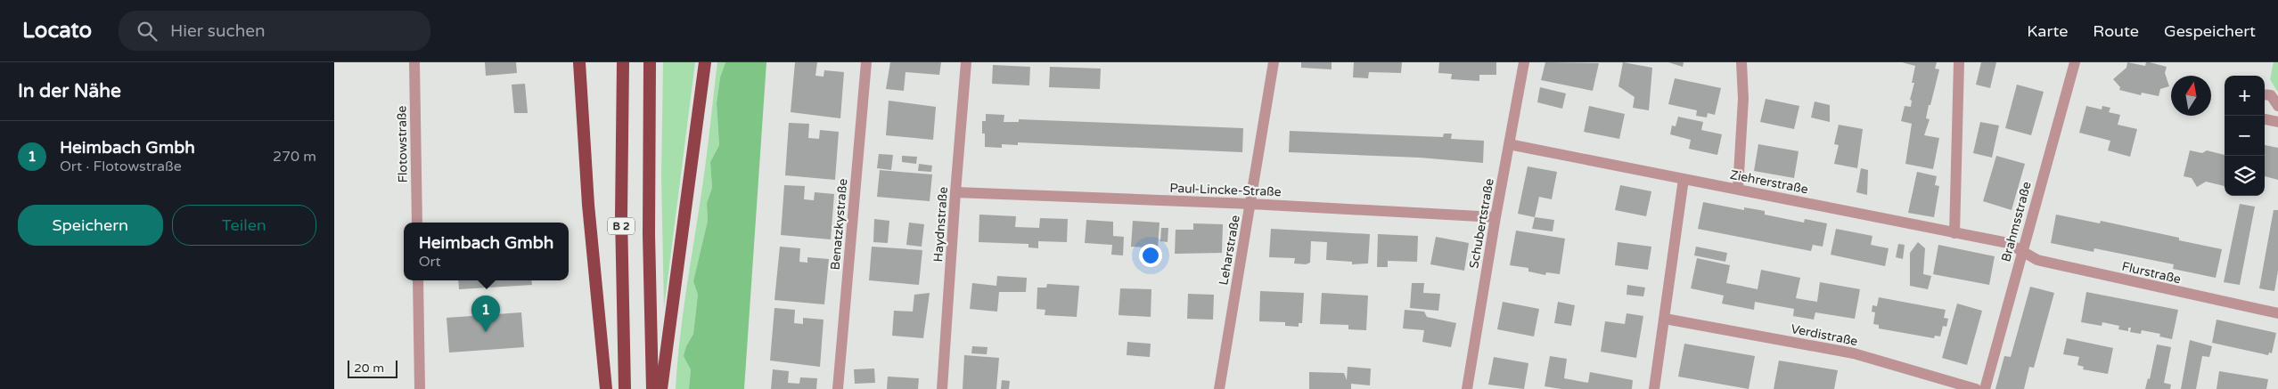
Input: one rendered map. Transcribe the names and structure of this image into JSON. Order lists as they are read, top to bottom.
{
  "streets": {
    "highway": ["B 2"],
    "street": [
      "Flotowstraße",
      "Ziehrerstraße",
      "Paul-Lincke-Straße",
      "Brahmsstraße",
      "Schubertstraße",
      "Benatzkystraße",
      "Haydnstraße",
      "Leharstraße",
      "Flurstraße",
      "Verdistraße"
    ]
  },
  "crossings": [
    ["Ziehrerstraße", "Brahmsstraße"],
    ["Ziehrerstraße", "Schubertstraße"],
    ["Ziehrerstraße", "Flurstraße"],
    ["Paul-Lincke-Straße", "Schubertstraße"],
    ["Paul-Lincke-Straße", "Haydnstraße"],
    ["Paul-Lincke-Straße", "Leharstraße"],
    ["Brahmsstraße", "Flurstraße"]
  ],
  "scale_bar": "20 m",
  "north": "top",
  "page": {
    "header": "Locato",
    "search": "Hier suchen",
    "nav": ["Karte", "Route", "Gespeichert"],
    "heading": "In der Nähe",
    "map_buttons": ["+", "−"],
    "list": [
      {
        "mark": "1",
        "name": "Heimbach Gmbh",
        "note": "Ort · Flotowstraße",
        "value": "270 m"
      }
    ],
    "buttons": ["Speichern", "Teilen"],
    "popup": ["Heimbach Gmbh", "Ort"],
    "pins": "1",
    "scale": "20 m"
  }
}
